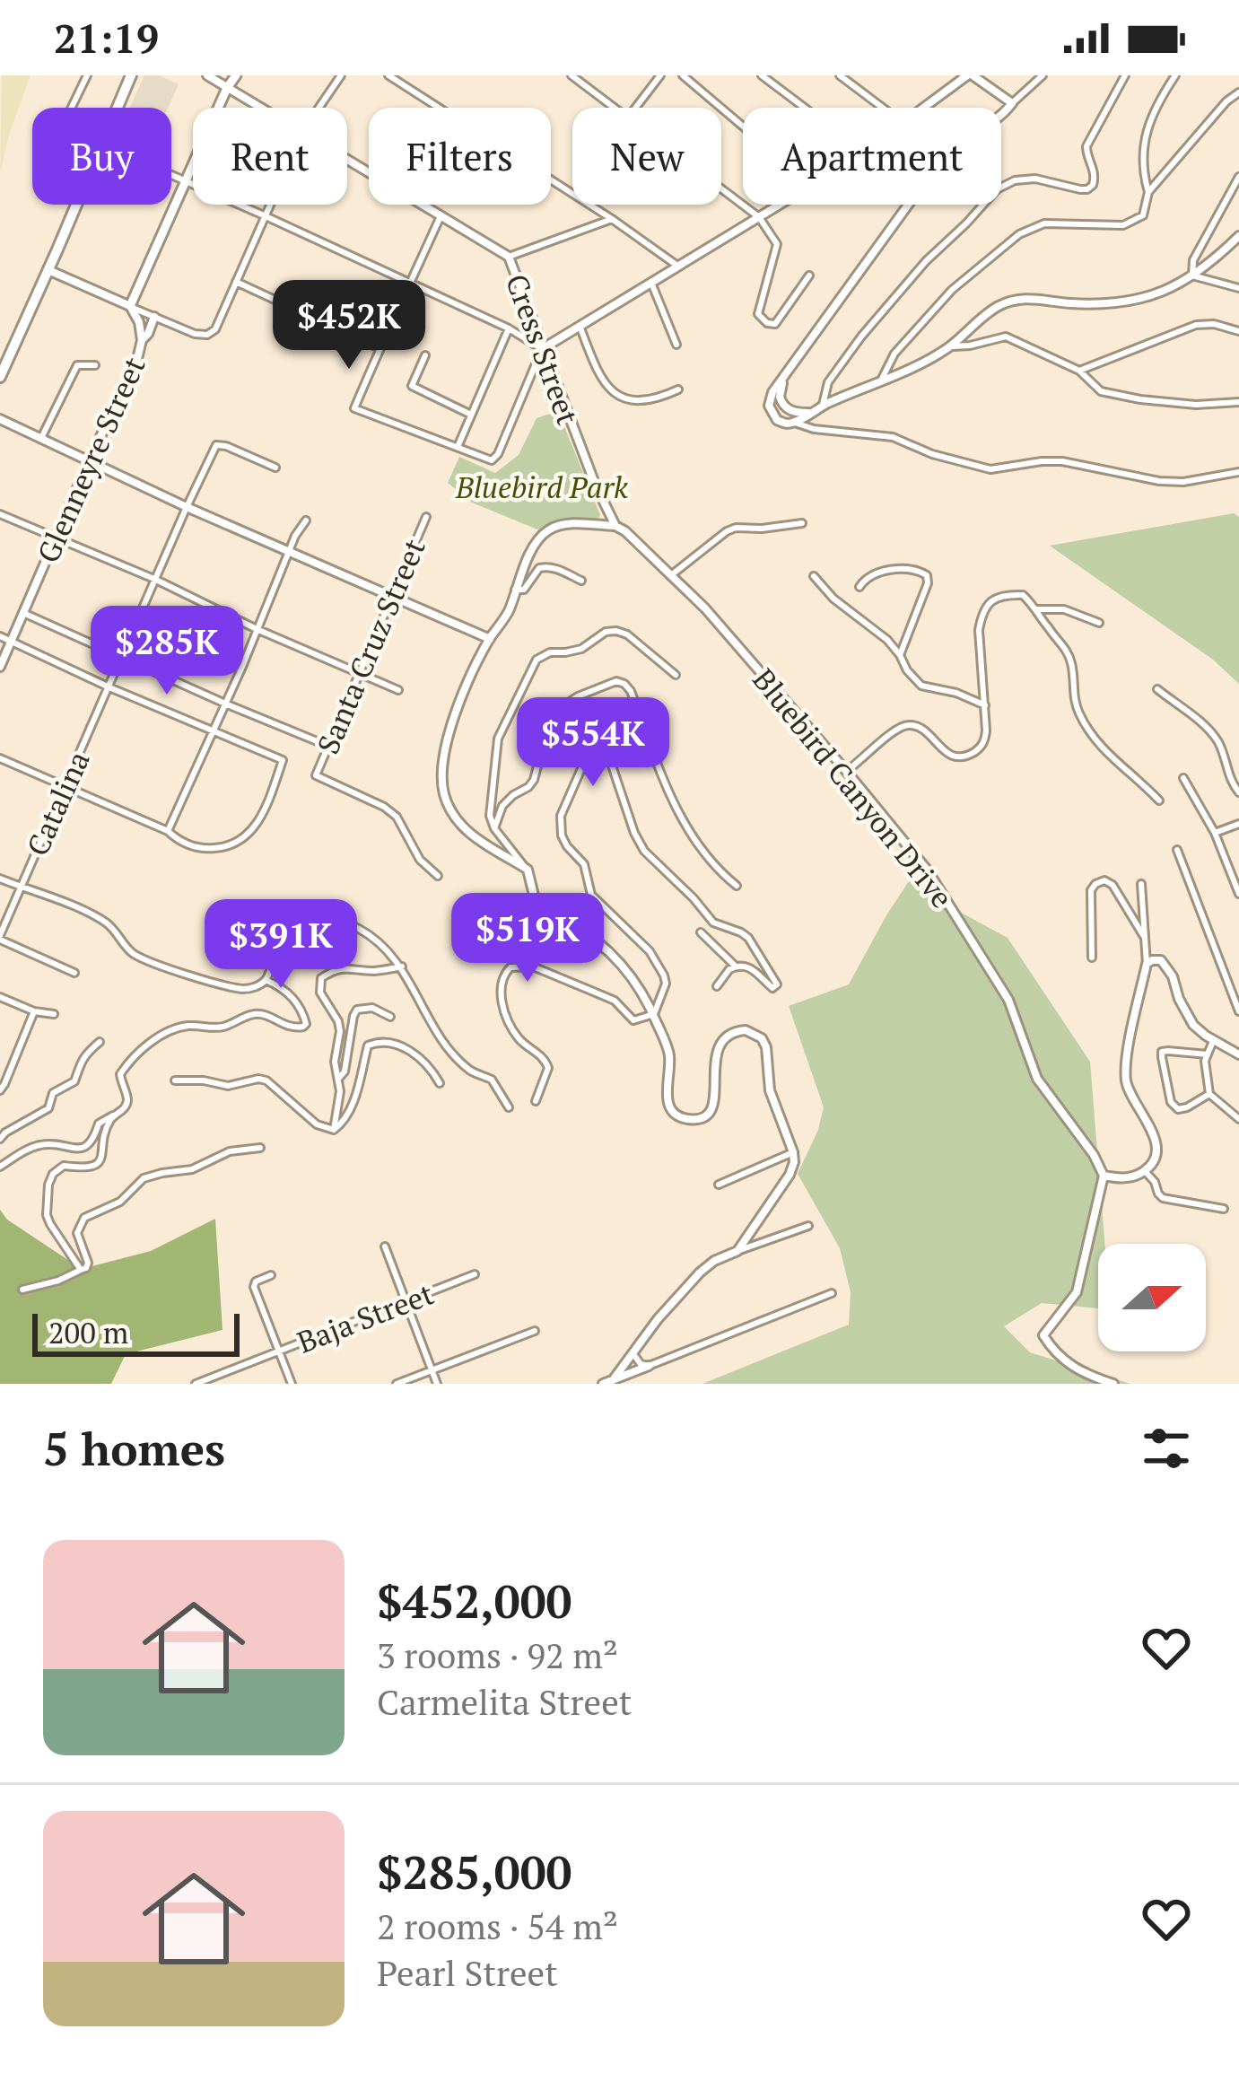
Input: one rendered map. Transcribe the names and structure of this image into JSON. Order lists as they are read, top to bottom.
{
  "streets": {
    "street": [
      "Cress Street",
      "Glenneyre Street",
      "Santa Cruz Street",
      "Bluebird Canyon Drive",
      "Catalina",
      "Baja Street"
    ]
  },
  "crossings": [
    ["Cress Street", "Bluebird Canyon Drive"]
  ],
  "parks": ["Bluebird Park"],
  "scale_bar": "200 m",
  "north": "right",
  "page": {
    "status": "21:19",
    "chip": [
      "Buy",
      "Rent",
      "Filters",
      "New",
      "Apartment"
    ],
    "price": [
      "$452K",
      "$285K",
      "$554K",
      "$519K",
      "$391K"
    ],
    "scale": "200 m",
    "heading": "5 homes",
    "list": [
      {
        "name": "$452,000",
        "note": "3 rooms · 92 m² · Carmelita Street"
      },
      {
        "name": "$285,000",
        "note": "2 rooms · 54 m² · Pearl Street"
      }
    ]
  }
}
